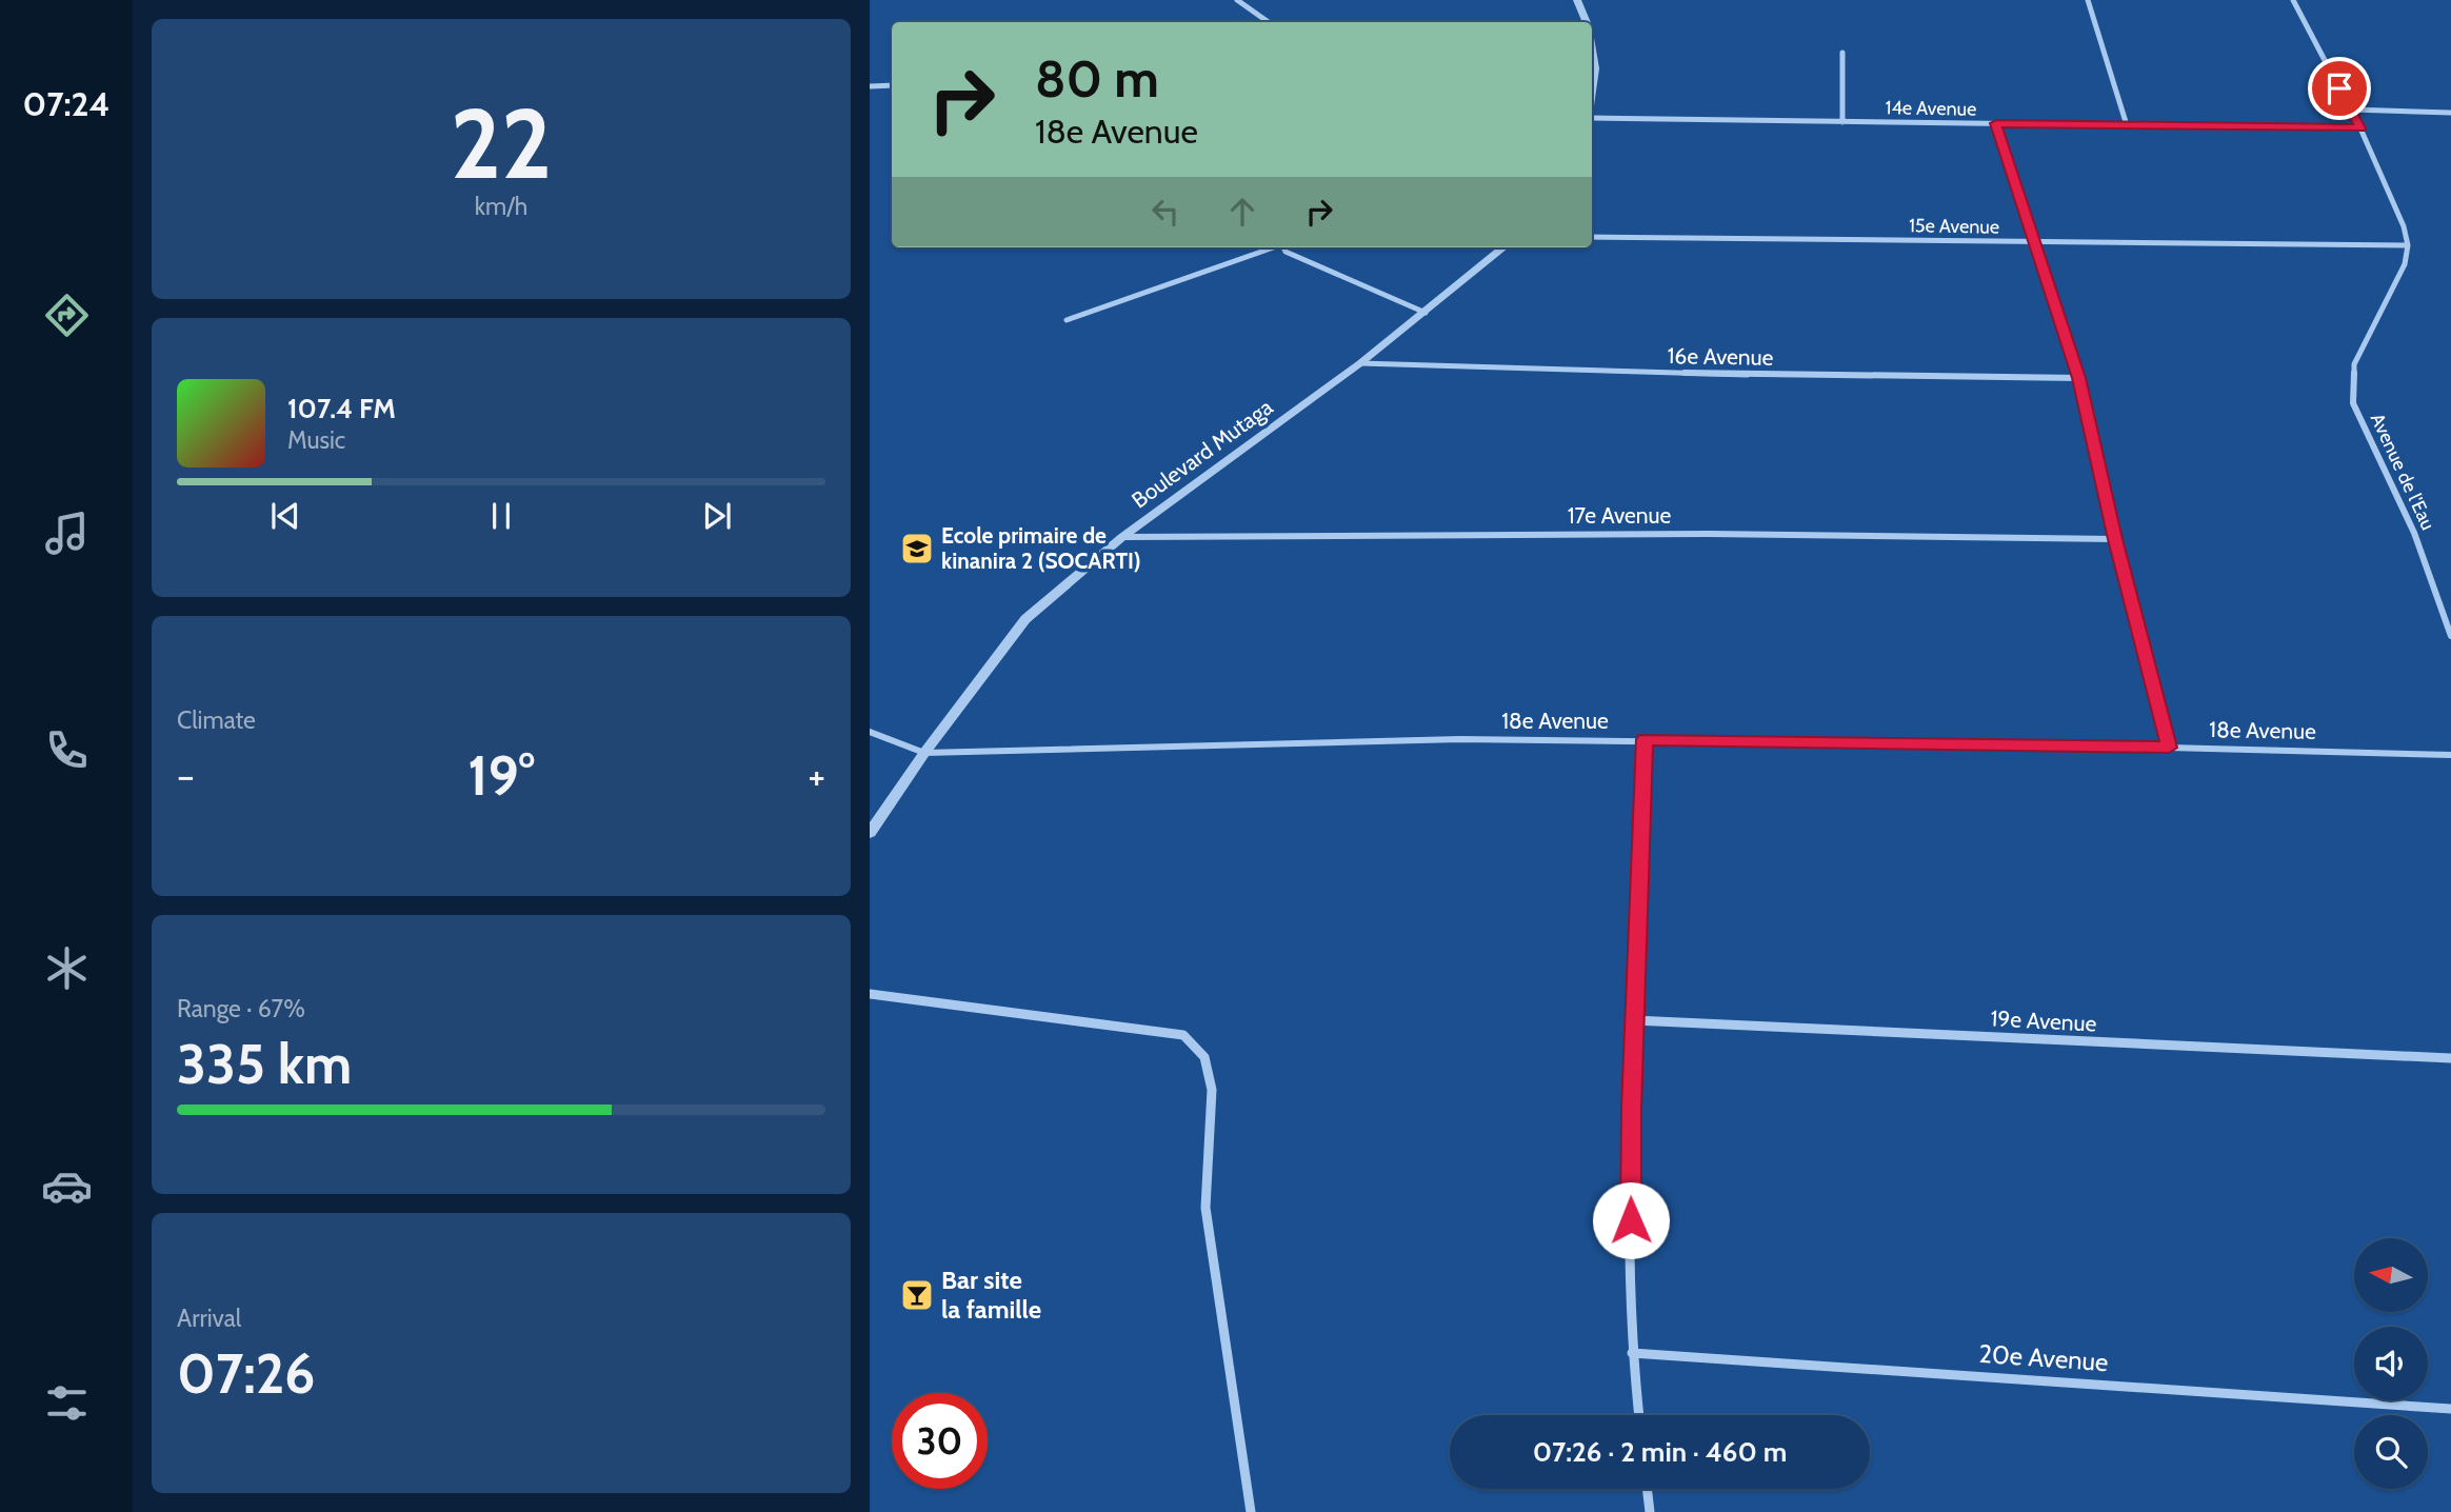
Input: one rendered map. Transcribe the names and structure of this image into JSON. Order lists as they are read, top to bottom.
{
  "streets": {
    "street": [
      "14e Avenue",
      "15e Avenue",
      "16e Avenue",
      "Boulevard Mutaga",
      "Avenue de l'Eau",
      "17e Avenue",
      "18e Avenue",
      "19e Avenue",
      "20e Avenue"
    ]
  },
  "crossings": [
    ["15e Avenue", "Avenue de l'Eau"],
    ["16e Avenue", "Boulevard Mutaga"],
    ["Boulevard Mutaga", "17e Avenue"],
    ["Boulevard Mutaga", "18e Avenue"]
  ],
  "places": {
    "school or university": ["Ecole primaire de kinanira 2 (SOCARTI)"],
    "bar": ["Bar site la famille"]
  },
  "north": "left",
  "page": {
    "tabs": "07:24",
    "tile": [
      ["22", "km/h"],
      "Climate",
      ["Range · 67%", "335 km"],
      ["Arrival", "07:26"]
    ],
    "turn": ["80 m", "18e Avenue"],
    "song": ["107.4 FM", "Music"],
    "heat": ["−", "19°", "+"],
    "limit": "30",
    "trip": "07:26 · 2 min · 460 m"
  }
}
